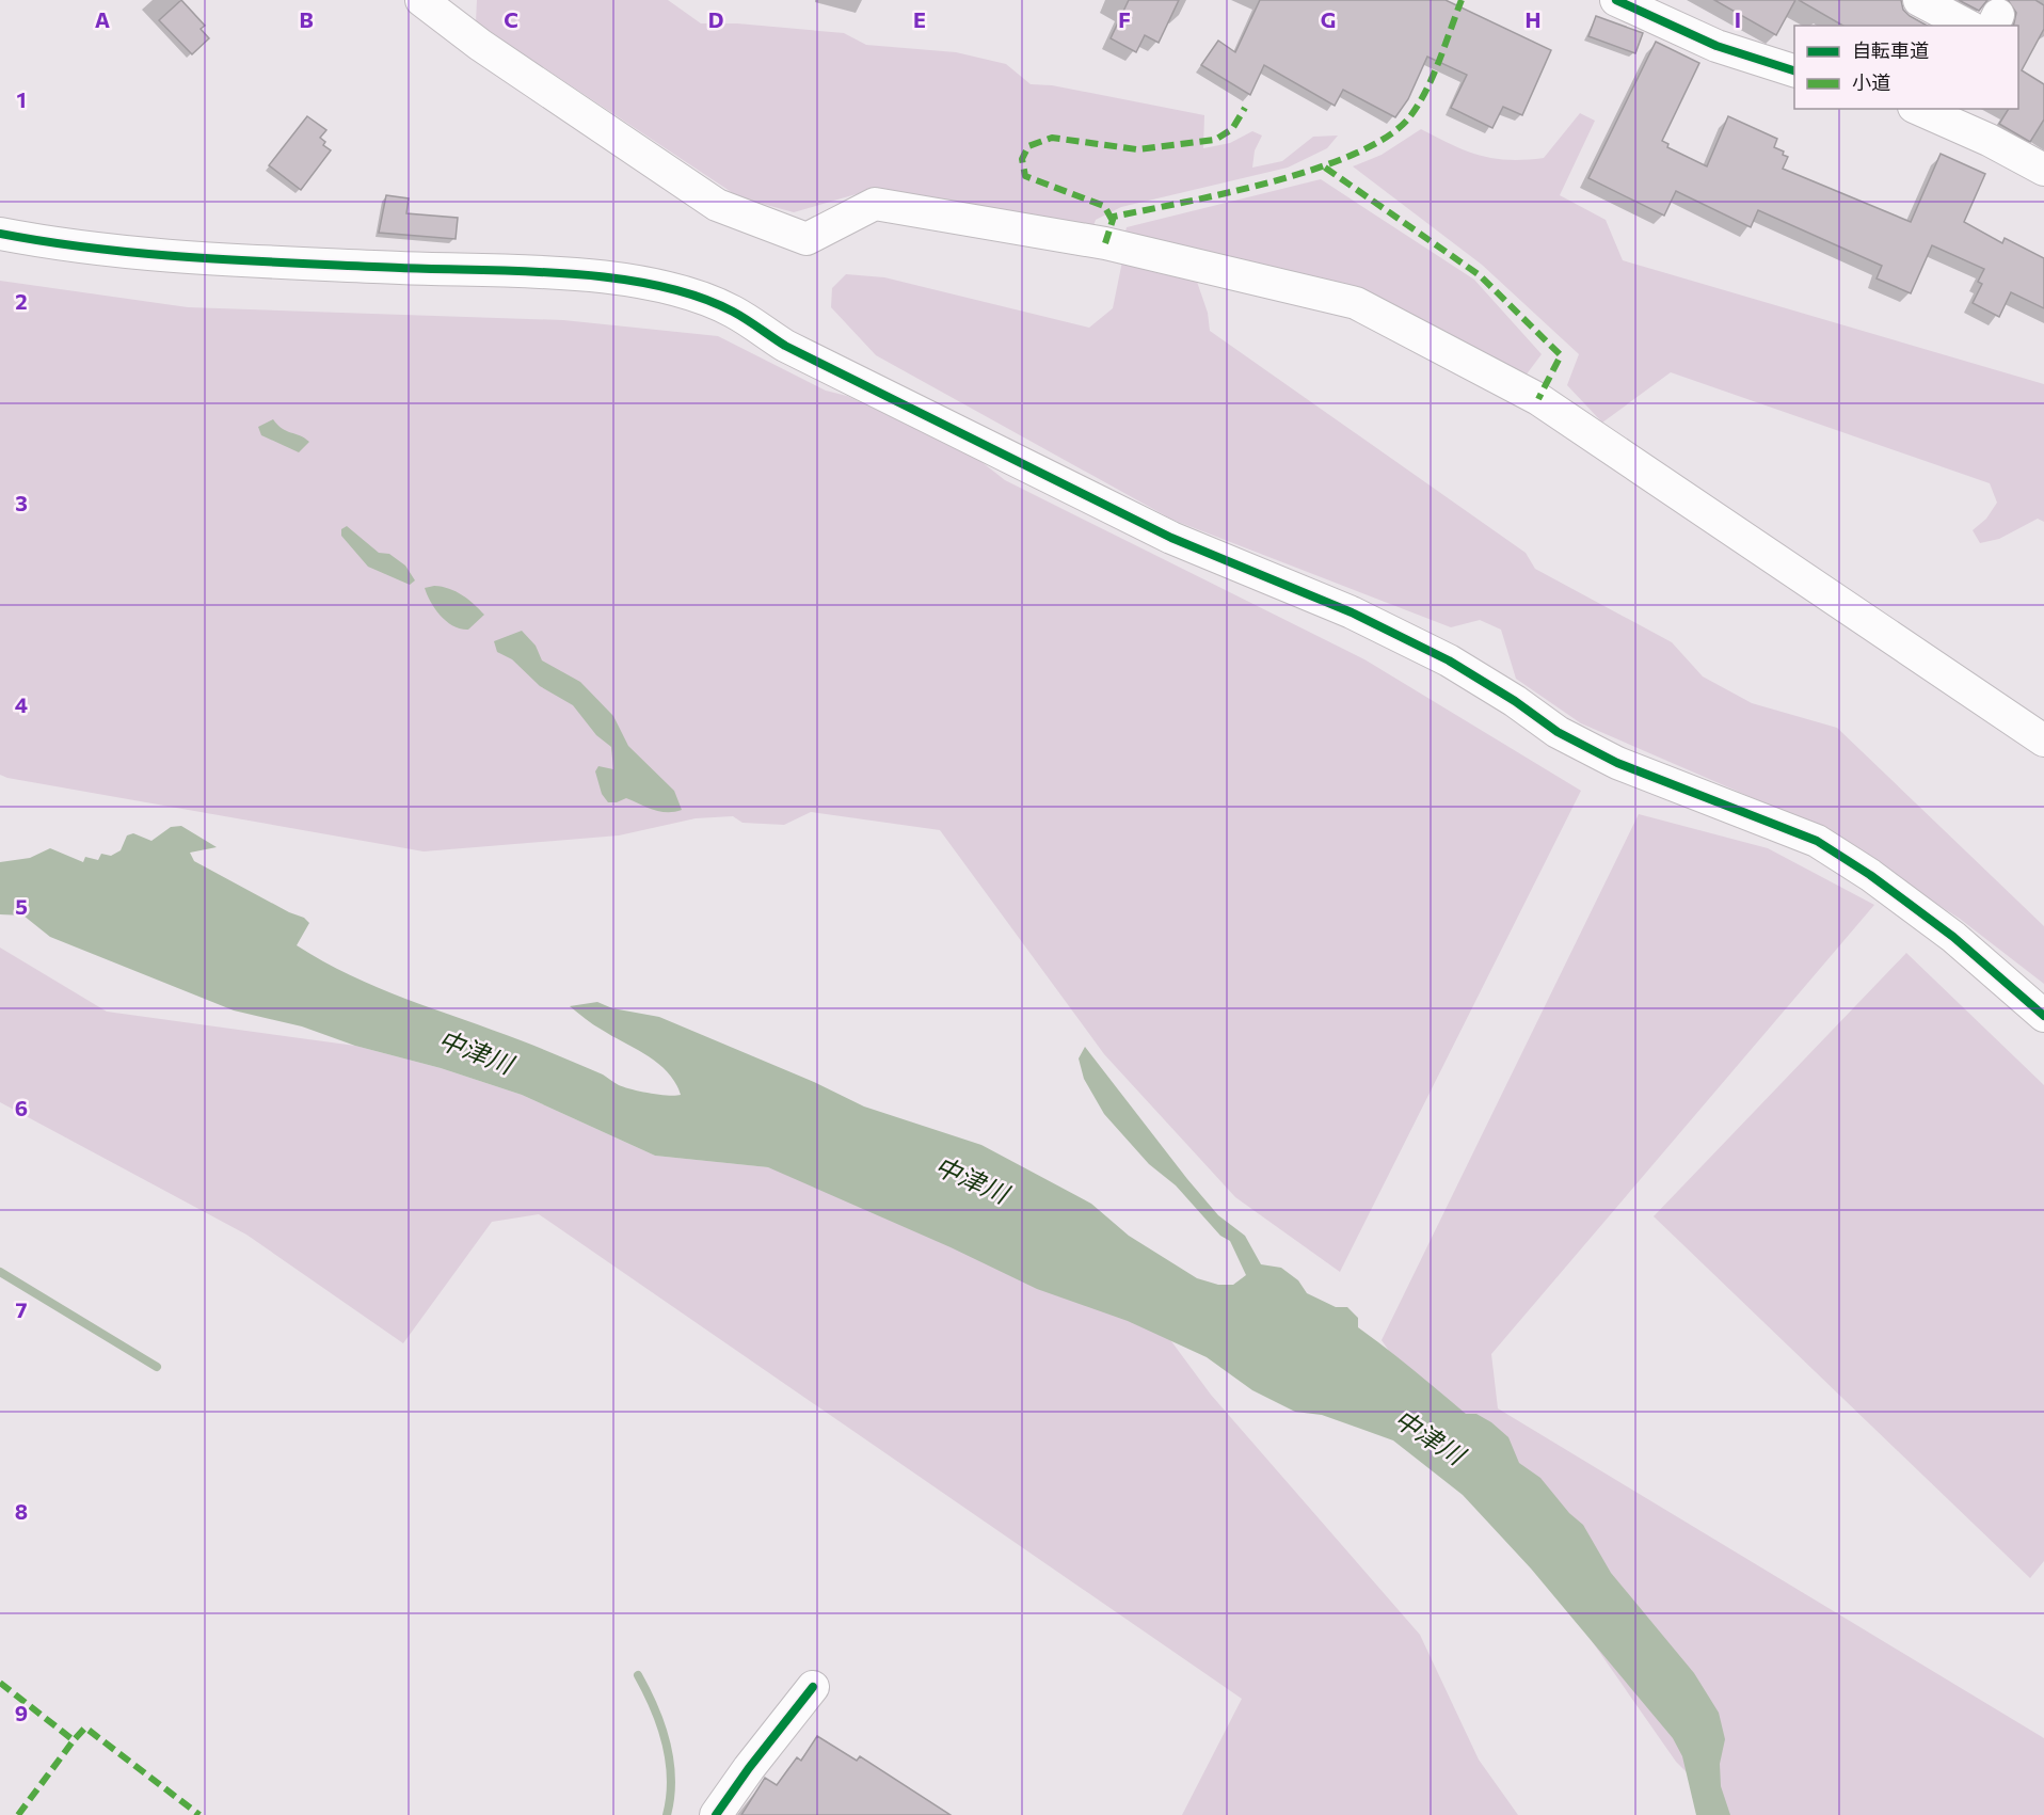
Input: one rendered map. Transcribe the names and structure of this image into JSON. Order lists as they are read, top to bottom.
{
  "water": ["中津川"],
  "legend": ["自転車道", "小道"],
  "grid": {
    "columns": [
      "A",
      "B",
      "C",
      "D",
      "E",
      "F",
      "G",
      "H",
      "I"
    ],
    "rows": [
      "1",
      "2",
      "3",
      "4",
      "5",
      "6",
      "7",
      "8",
      "9"
    ]
  }
}
